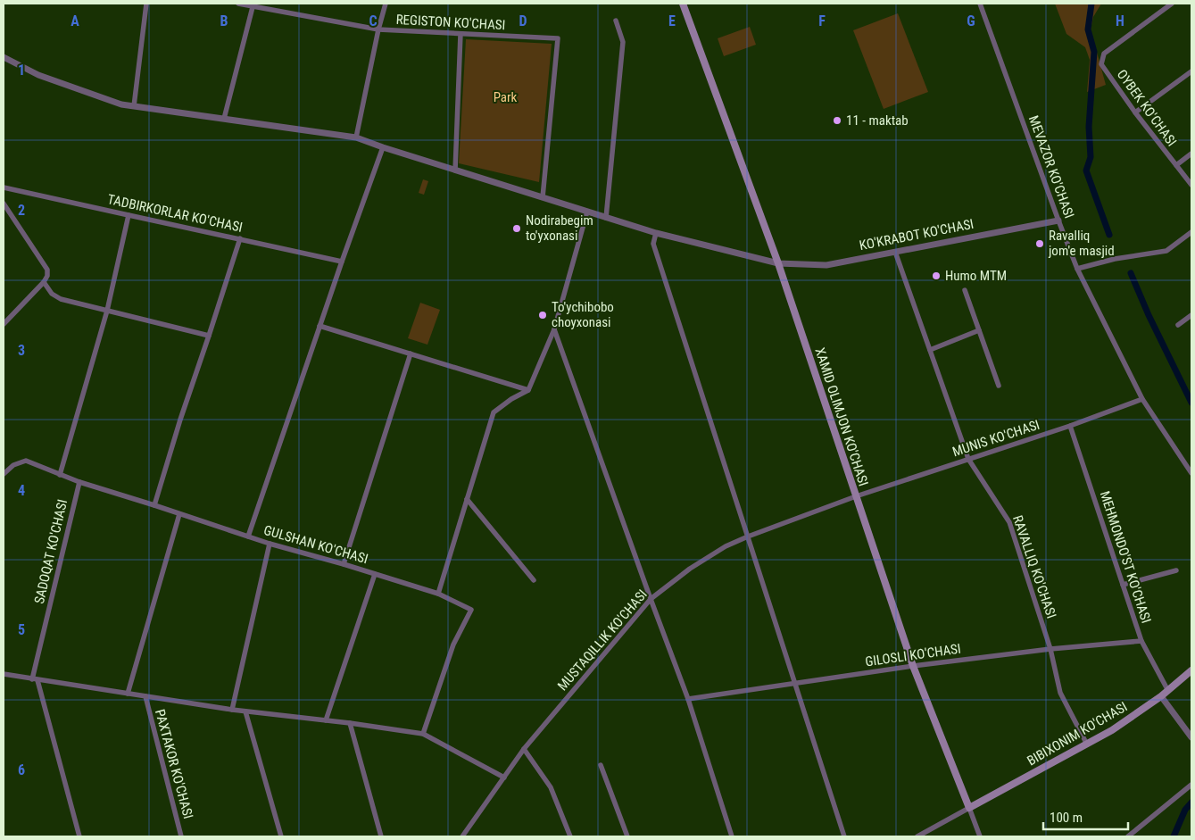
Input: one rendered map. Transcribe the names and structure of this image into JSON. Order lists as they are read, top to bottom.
{
  "streets": {
    "main road": ["XAMID OLIMJON KO'CHASI", "BIBIXONIM KO'CHASI"],
    "street": [
      "REGISTON KO'CHASI",
      "OYBEK KO'CHASI",
      "MEVAZOR KO'CHASI",
      "TADBIRKORLAR KO'CHASI",
      "KO'KRABOT KO'CHASI",
      "MUNIS KO'CHASI",
      "GULSHAN KO'CHASI",
      "SADOQAT KO'CHASI",
      "MEHMONDO'ST KO'CHASI",
      "RAVALLIQ KO'CHASI",
      "MUSTAQILLIK KO'CHASI",
      "GILOSLI KO'CHASI",
      "PAXTAKOR KO'CHASI"
    ]
  },
  "crossings": [
    ["REGISTON KO'CHASI", "KO'KRABOT KO'CHASI"],
    ["MEVAZOR KO'CHASI", "KO'KRABOT KO'CHASI"],
    ["MEVAZOR KO'CHASI", "MUNIS KO'CHASI"],
    ["KO'KRABOT KO'CHASI", "XAMID OLIMJON KO'CHASI"],
    ["KO'KRABOT KO'CHASI", "RAVALLIQ KO'CHASI"],
    ["XAMID OLIMJON KO'CHASI", "MUNIS KO'CHASI"],
    ["XAMID OLIMJON KO'CHASI", "MUSTAQILLIK KO'CHASI"],
    ["XAMID OLIMJON KO'CHASI", "GILOSLI KO'CHASI"],
    ["XAMID OLIMJON KO'CHASI", "BIBIXONIM KO'CHASI"],
    ["MUNIS KO'CHASI", "MEHMONDO'ST KO'CHASI"],
    ["MUNIS KO'CHASI", "RAVALLIQ KO'CHASI"],
    ["MUNIS KO'CHASI", "MUSTAQILLIK KO'CHASI"],
    ["GULSHAN KO'CHASI", "SADOQAT KO'CHASI"],
    ["MEHMONDO'ST KO'CHASI", "GILOSLI KO'CHASI"],
    ["MEHMONDO'ST KO'CHASI", "BIBIXONIM KO'CHASI"],
    ["RAVALLIQ KO'CHASI", "GILOSLI KO'CHASI"],
    ["RAVALLIQ KO'CHASI", "BIBIXONIM KO'CHASI"]
  ],
  "parks": ["Park"],
  "places": [
    "11 - maktab",
    "Nodirabegim to'yxonasi",
    "Ravalliq jom'e masjid",
    "Humo MTM",
    "To'ychibobo choyxonasi"
  ],
  "scale_bar": "100 m",
  "grid": {
    "columns": [
      "A",
      "B",
      "C",
      "D",
      "E",
      "F",
      "G",
      "H"
    ],
    "rows": [
      "1",
      "2",
      "3",
      "4",
      "5",
      "6"
    ]
  }
}
